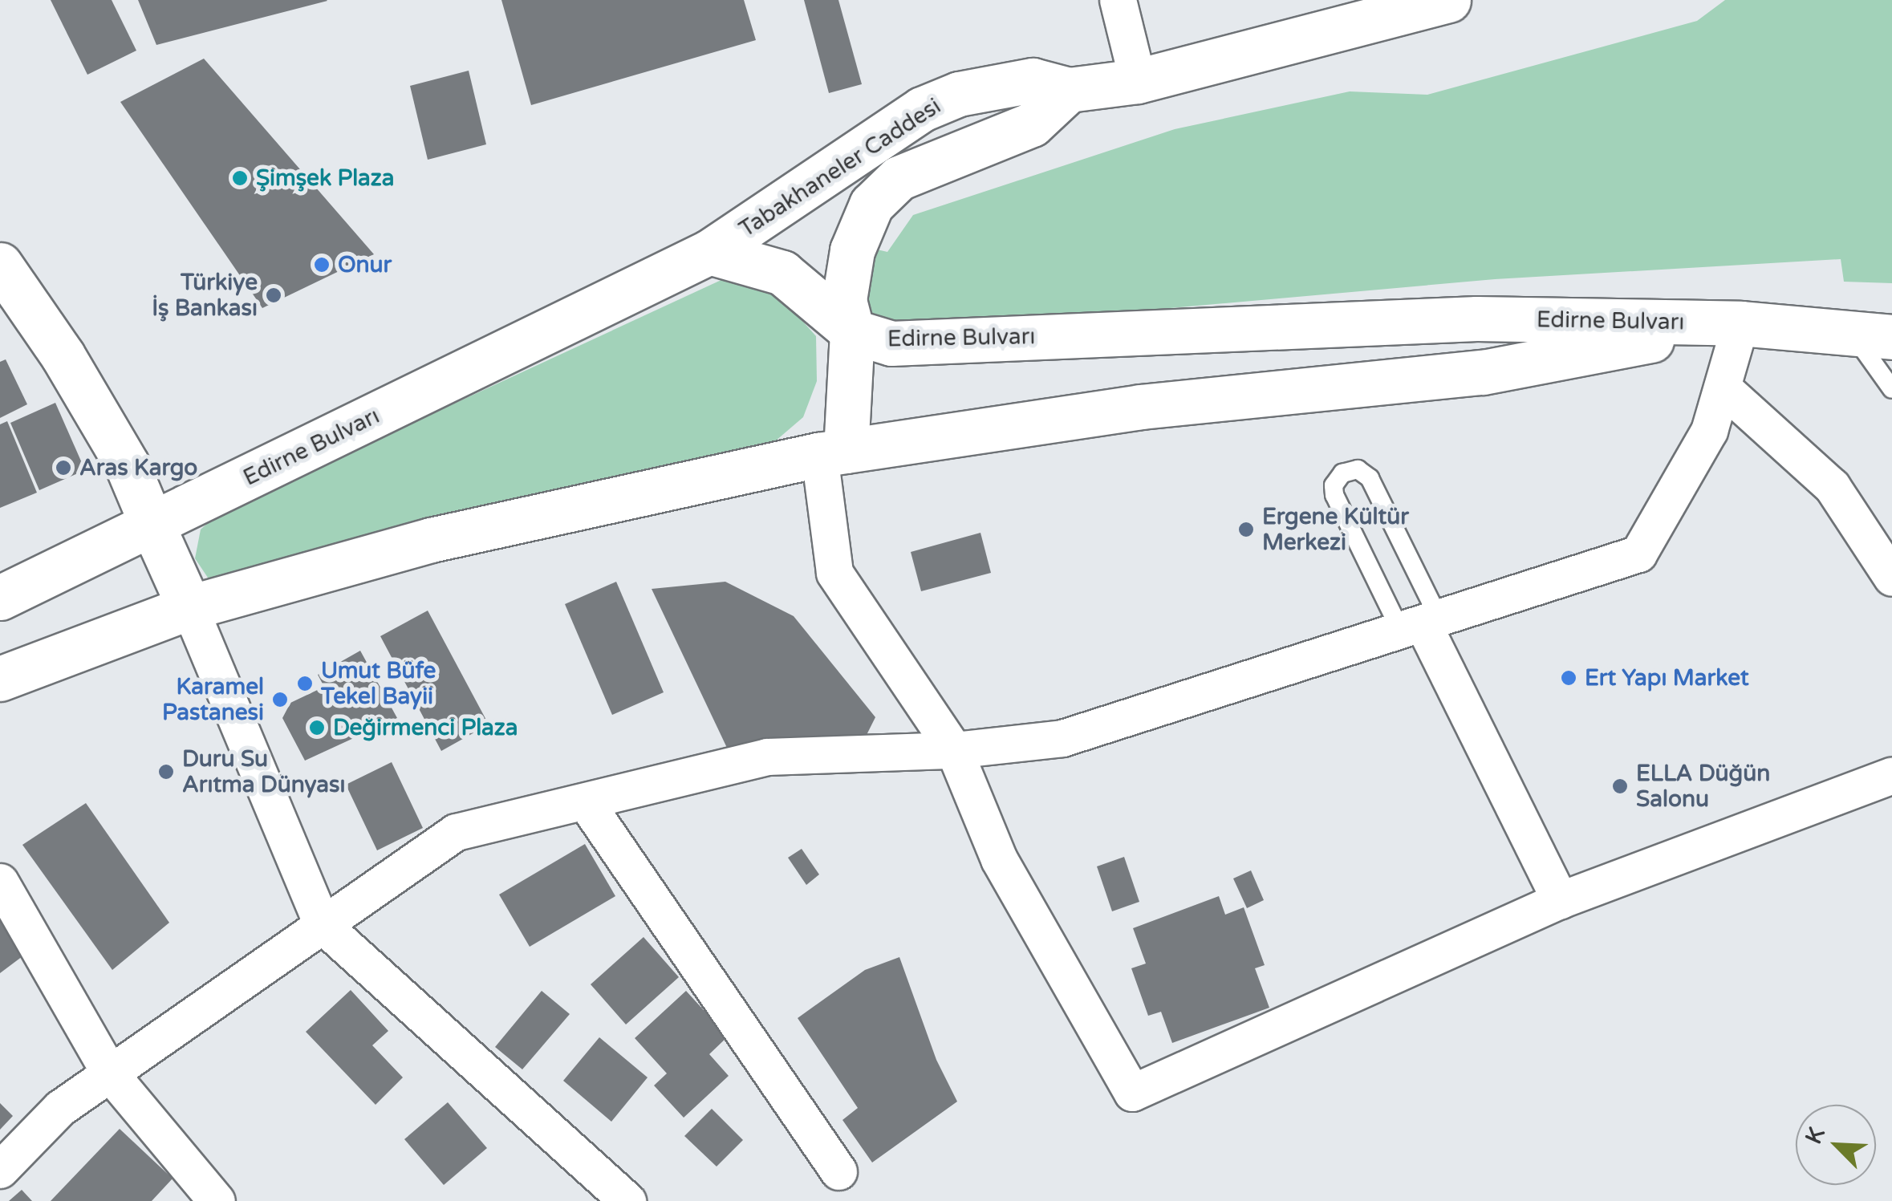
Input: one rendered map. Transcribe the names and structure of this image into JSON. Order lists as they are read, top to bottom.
{
  "streets": {
    "main road": ["Tabakhaneler Caddesi", "Edirne Bulvarı"]
  },
  "crossings": [
    ["Tabakhaneler Caddesi", "Edirne Bulvarı"]
  ],
  "places": [
    "Şimşek Plaza",
    "Onur",
    "Türkiye İş Bankası",
    "Aras Kargo",
    "Ergene Kültür Merkezi",
    "Ert Yapı Market",
    "Umut Büfe Tekel Bayii",
    "Karamel Pastanesi",
    "Değirmenci Plaza",
    "Duru Su Arıtma Dünyası",
    "ELLA Düğün Salonu"
  ],
  "north": "top left"
}
